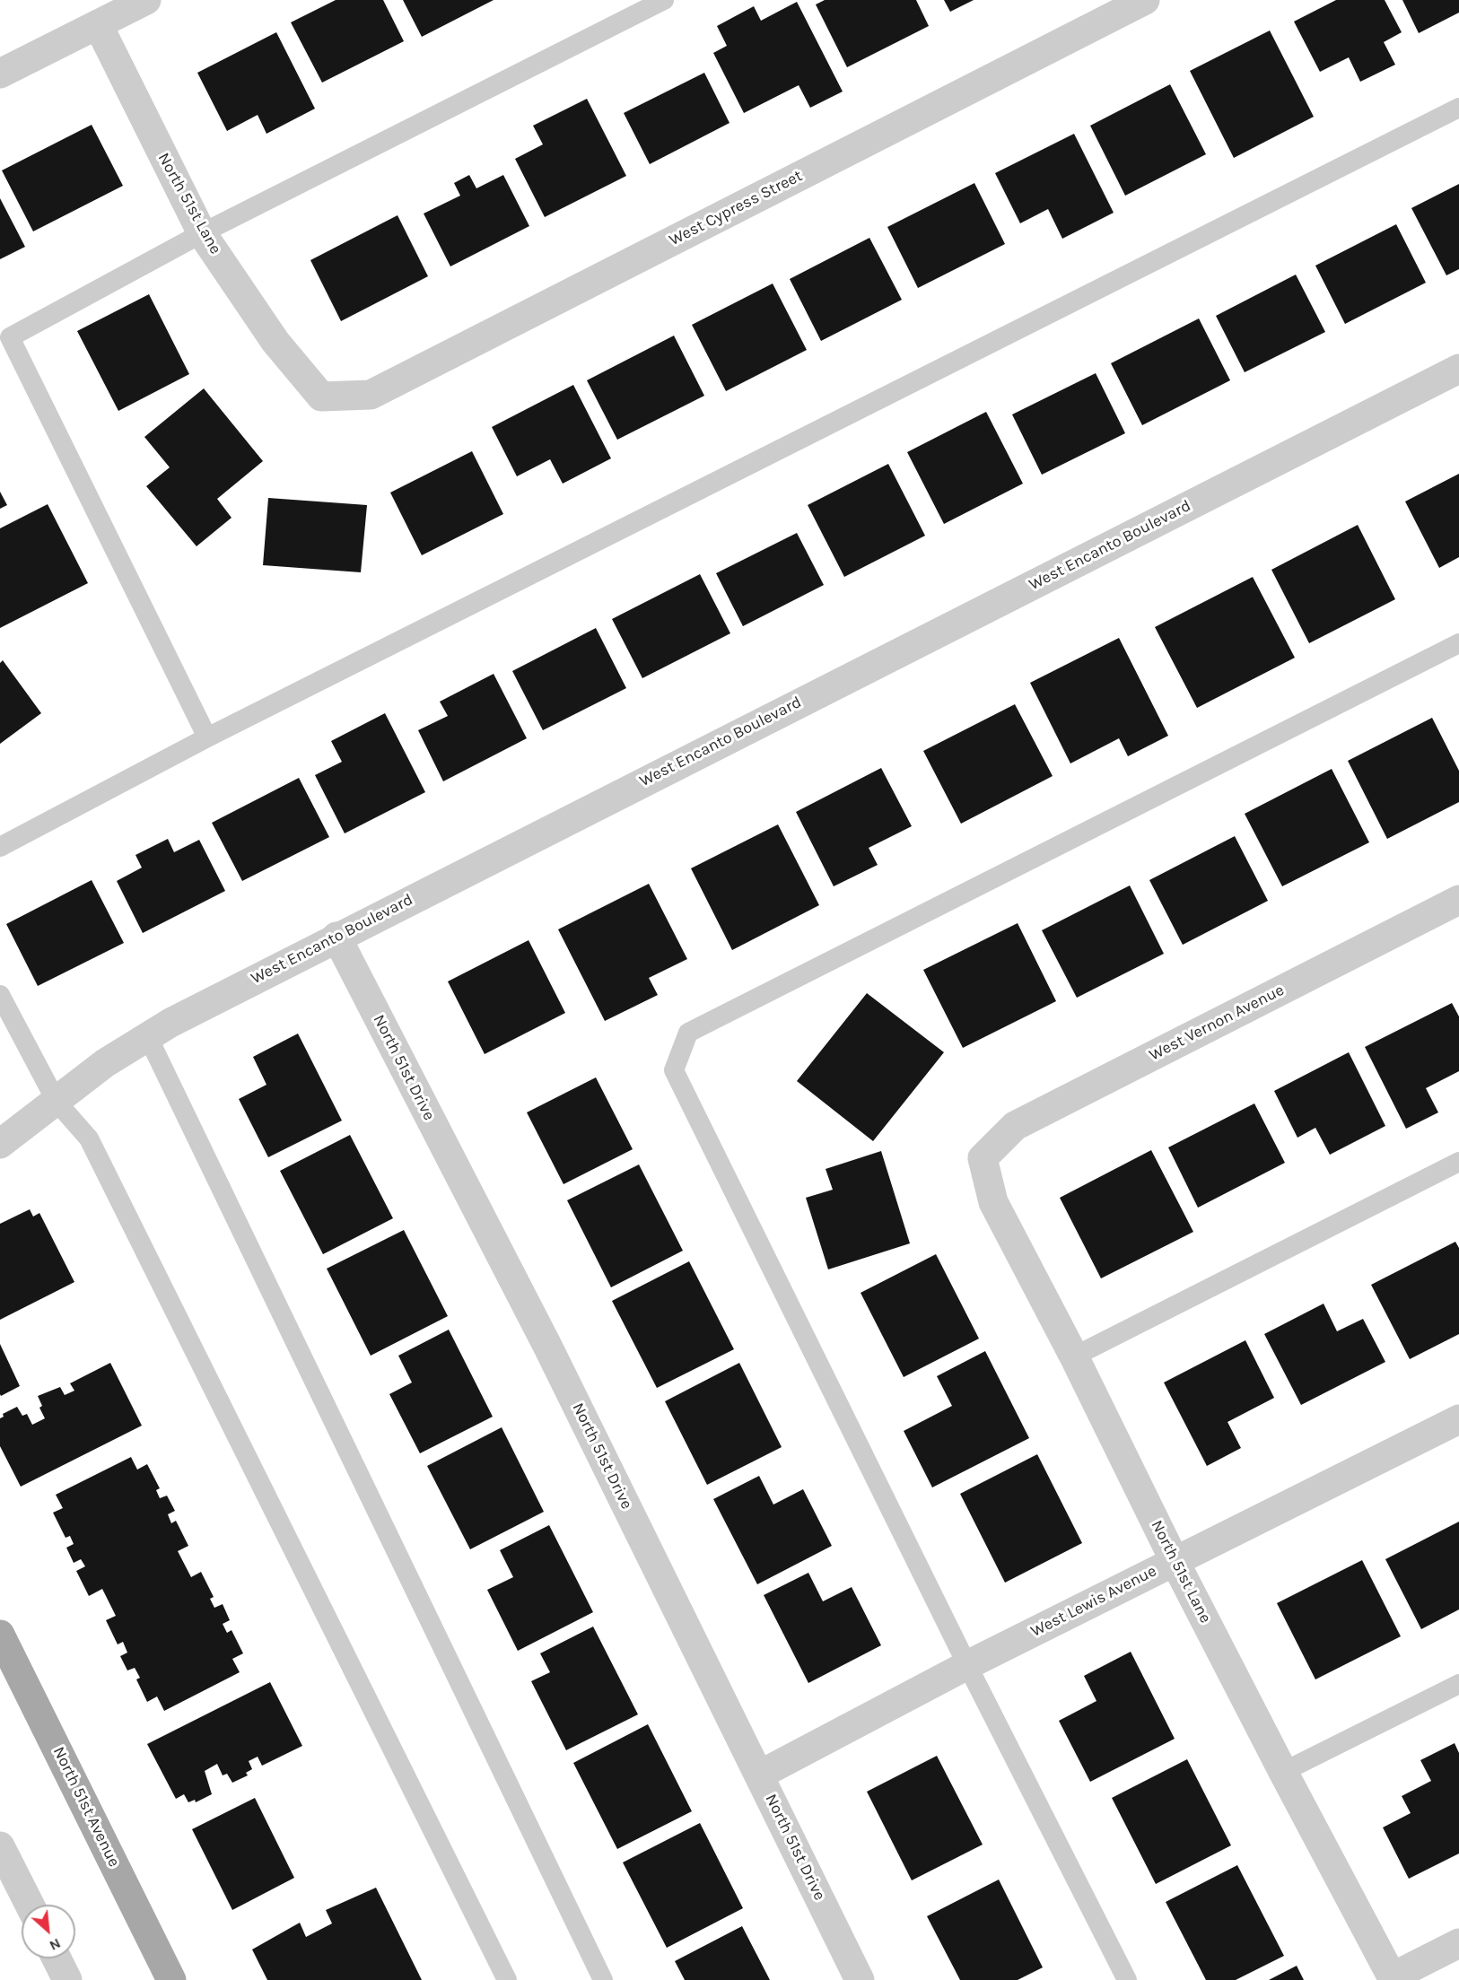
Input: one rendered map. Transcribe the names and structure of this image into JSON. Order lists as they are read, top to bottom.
{
  "streets": {
    "main road": ["North 51st Avenue"],
    "street": [
      "North 51st Lane",
      "West Cypress Street",
      "West Encanto Boulevard",
      "West Vernon Avenue",
      "North 51st Drive",
      "West Lewis Avenue"
    ]
  },
  "crossings": [
    ["North 51st Lane", "West Cypress Street"],
    ["North 51st Lane", "West Vernon Avenue"],
    ["North 51st Lane", "West Lewis Avenue"],
    ["West Encanto Boulevard", "North 51st Drive"],
    ["North 51st Drive", "West Lewis Avenue"]
  ],
  "north": "bottom right"
}
